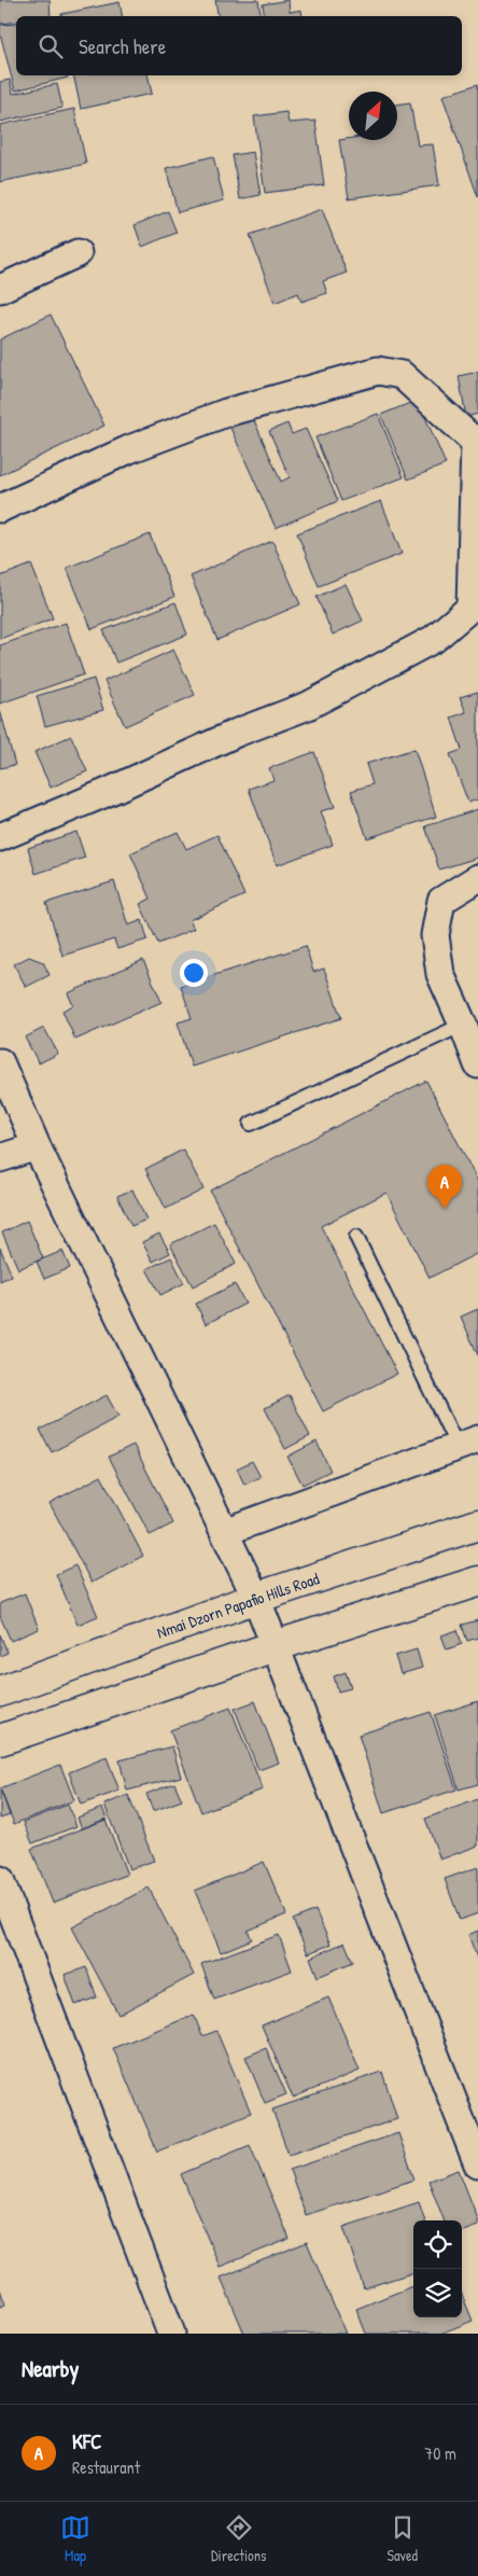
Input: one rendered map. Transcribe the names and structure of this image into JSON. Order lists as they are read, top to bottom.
{
  "streets": {
    "street": ["Nmai Dzorn Papafio Hills Road"]
  },
  "north": "top right",
  "page": {
    "search": "Search here",
    "pins": "A",
    "heading": "Nearby",
    "list": [
      {
        "mark": "A",
        "name": "KFC",
        "note": "Restaurant",
        "value": "70 m"
      }
    ],
    "nav": ["Map", "Directions", "Saved"]
  }
}
